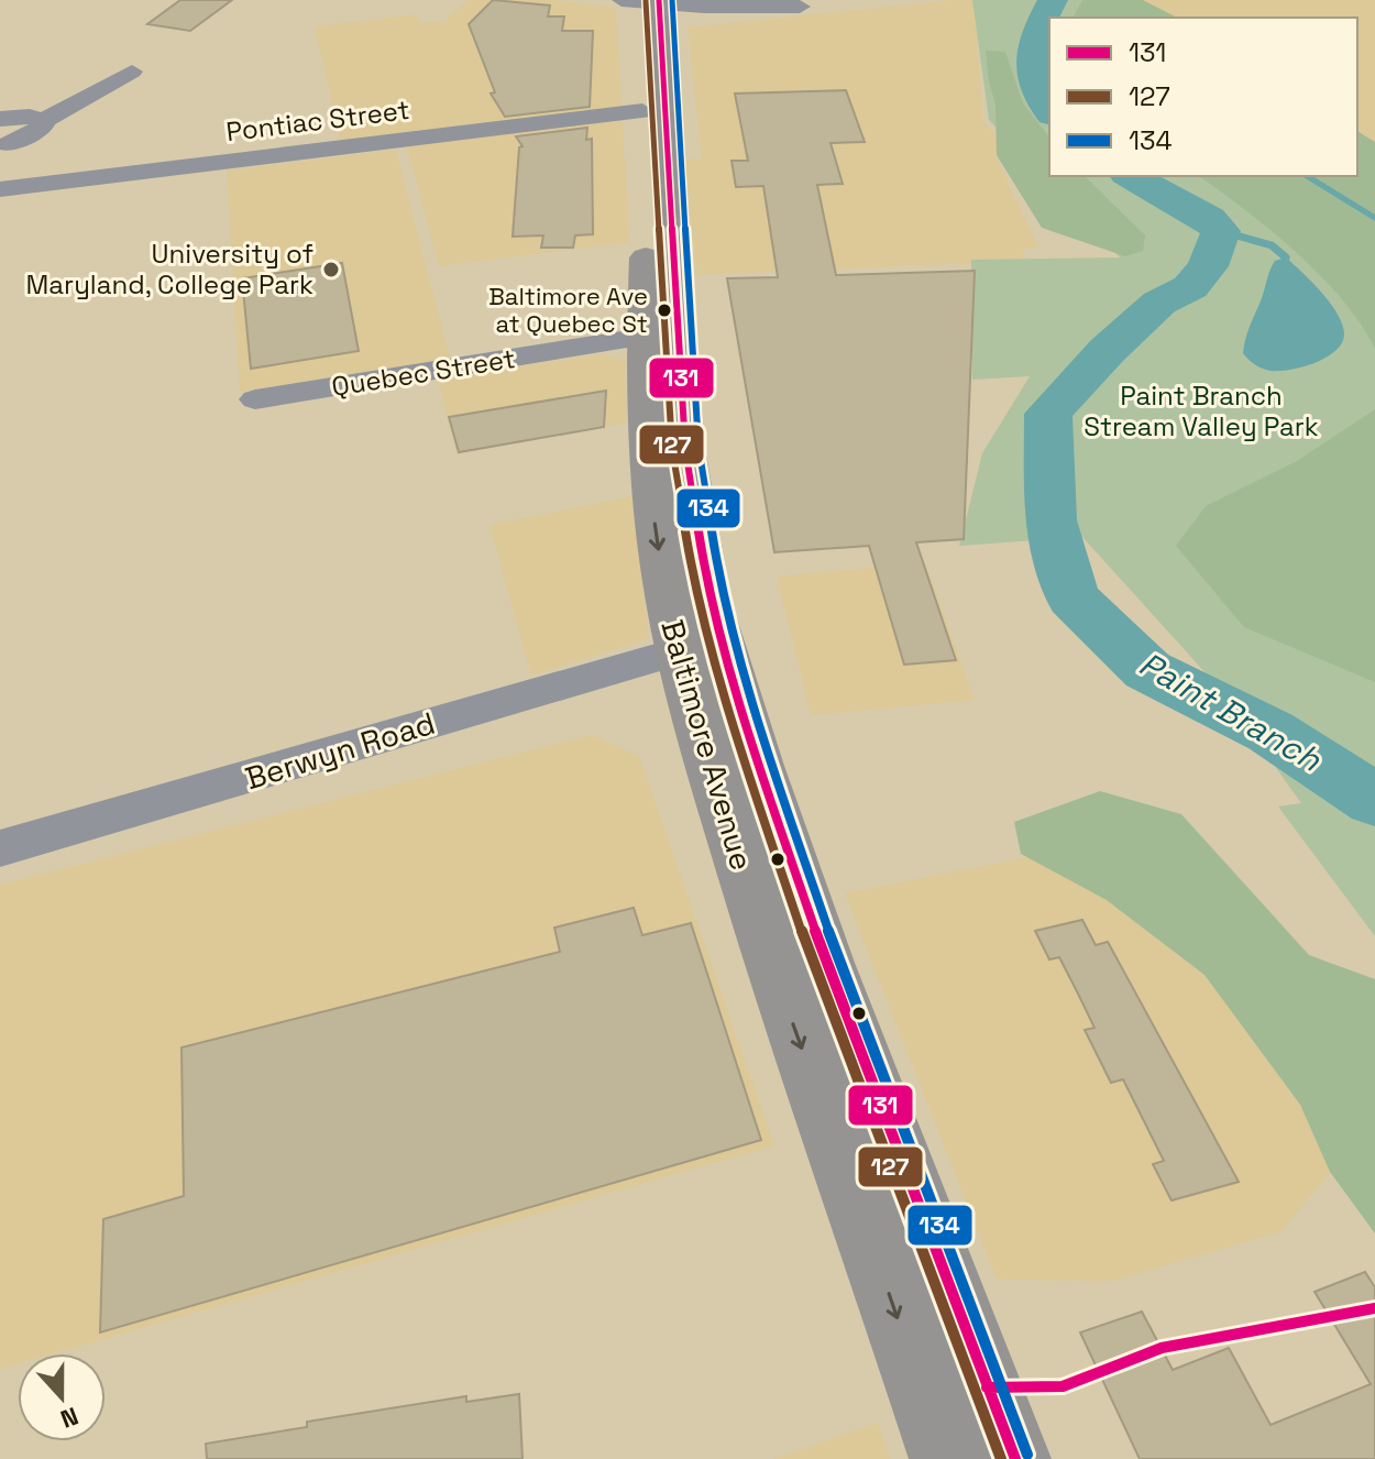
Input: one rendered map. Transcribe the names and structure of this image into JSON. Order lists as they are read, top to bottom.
{
  "streets": {
    "main road": ["Baltimore Avenue"],
    "street": ["Pontiac Street", "Quebec Street", "Berwyn Road"]
  },
  "crossings": [
    ["Pontiac Street", "Baltimore Avenue"],
    ["Quebec Street", "Baltimore Avenue"],
    ["Baltimore Avenue", "Berwyn Road"]
  ],
  "water": ["Paint Branch"],
  "parks": ["Paint Branch Stream Valley Park"],
  "places": ["University of Maryland, College Park", "Baltimore Ave at Quebec St"],
  "lines": ["transit line 131", "transit line 134", "transit line 127"],
  "legend": ["131", "127", "134"],
  "north": "bottom"
}
